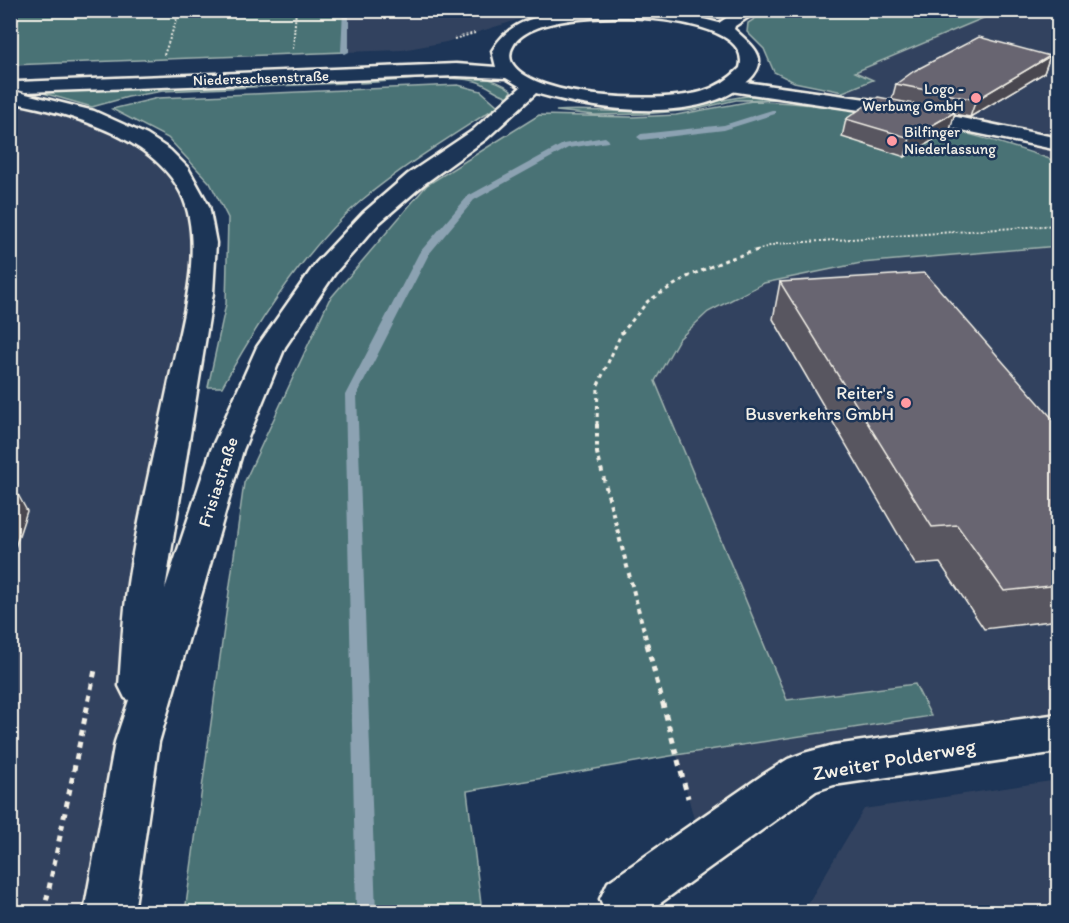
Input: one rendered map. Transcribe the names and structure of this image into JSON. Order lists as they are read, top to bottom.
{
  "streets": {
    "main road": ["Niedersachsenstraße", "Frisiastraße", "Zweiter Polderweg"]
  },
  "crossings": [
    ["Niedersachsenstraße", "Frisiastraße"]
  ],
  "places": ["Logo - Werbung GmbH", "Bilfinger Niederlassung", "Reiter's Busverkehrs GmbH"]
}
